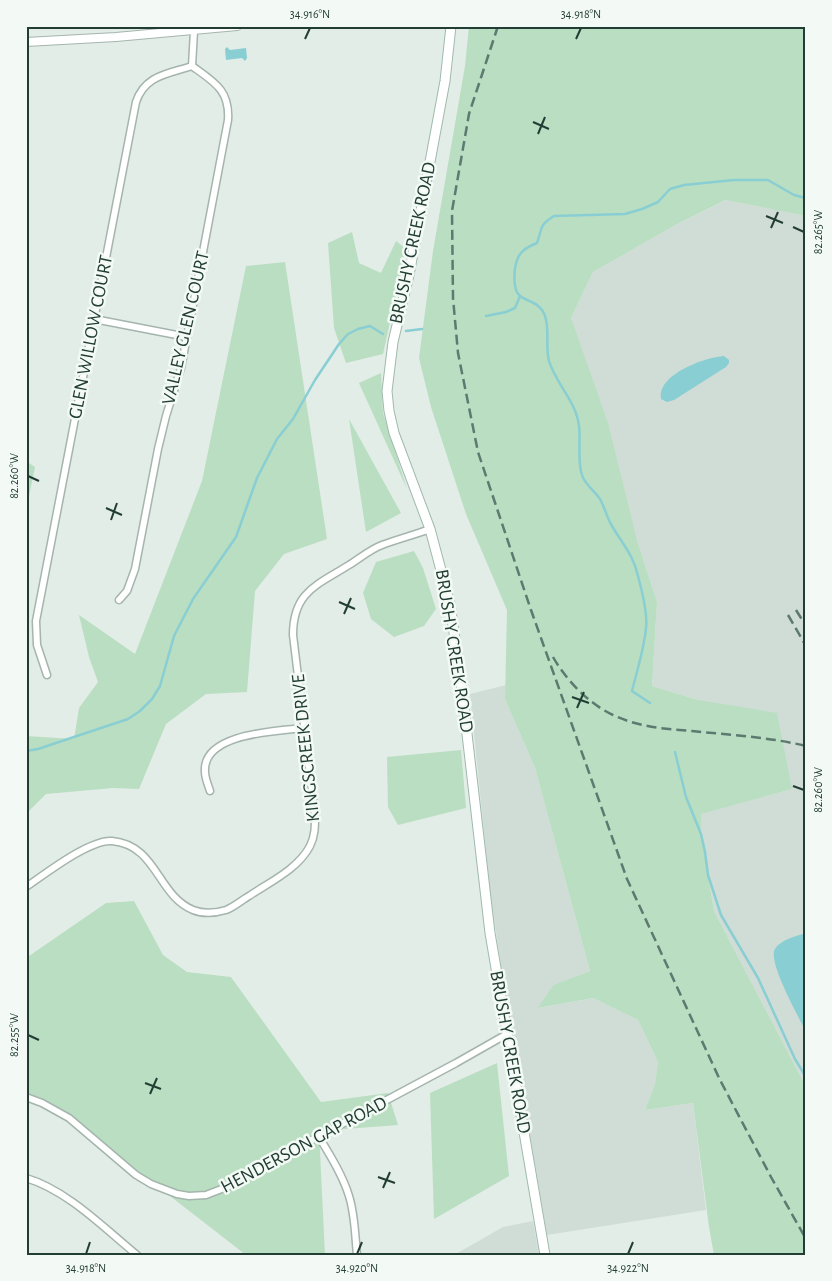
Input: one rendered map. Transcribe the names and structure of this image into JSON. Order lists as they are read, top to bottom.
{
  "streets": {
    "main road": ["BRUSHY CREEK ROAD"],
    "street": [
      "VALLEY GLEN COURT",
      "GLEN WILLOW COURT",
      "KINGSCREEK DRIVE",
      "HENDERSON GAP ROAD"
    ]
  },
  "crossings": [
    ["BRUSHY CREEK ROAD", "KINGSCREEK DRIVE"],
    ["BRUSHY CREEK ROAD", "HENDERSON GAP ROAD"],
    ["VALLEY GLEN COURT", "GLEN WILLOW COURT"]
  ],
  "coordinates": [
    "34.916°N",
    "34.918°N",
    "82.265°W",
    "82.260°W",
    "82.255°W",
    "34.920°N",
    "34.922°N"
  ]
}
